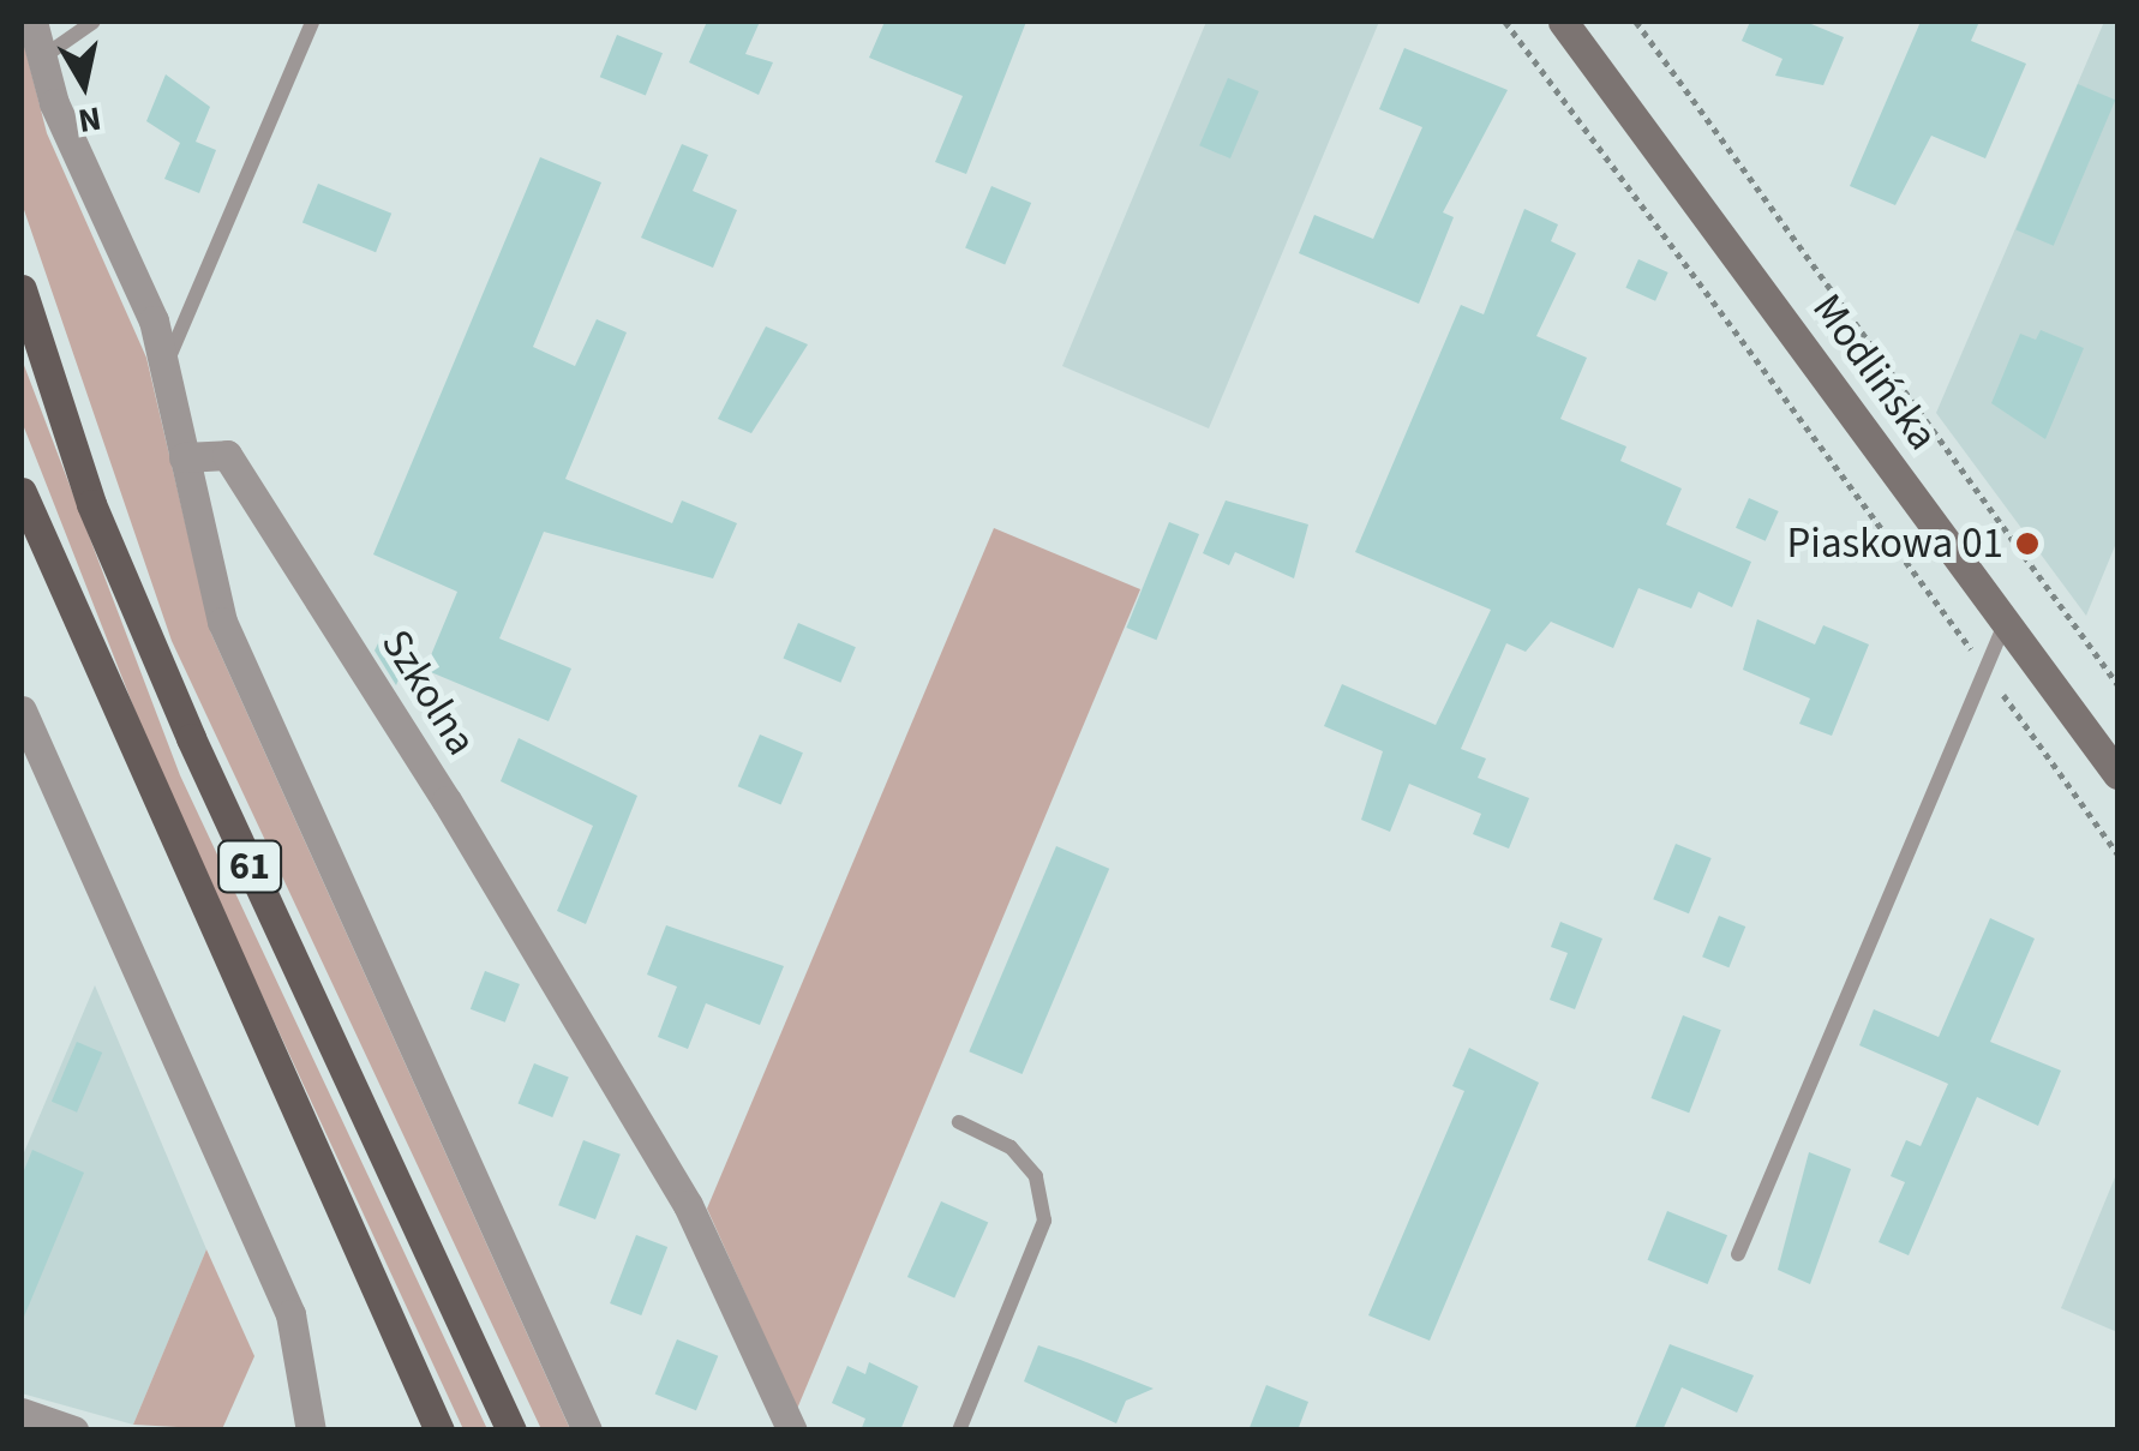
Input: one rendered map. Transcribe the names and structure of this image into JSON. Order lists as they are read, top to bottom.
{
  "streets": {
    "main road": ["Modlińska", "61"],
    "street": ["Szkolna"]
  },
  "places": ["Piaskowa 01"],
  "north": "bottom"
}
